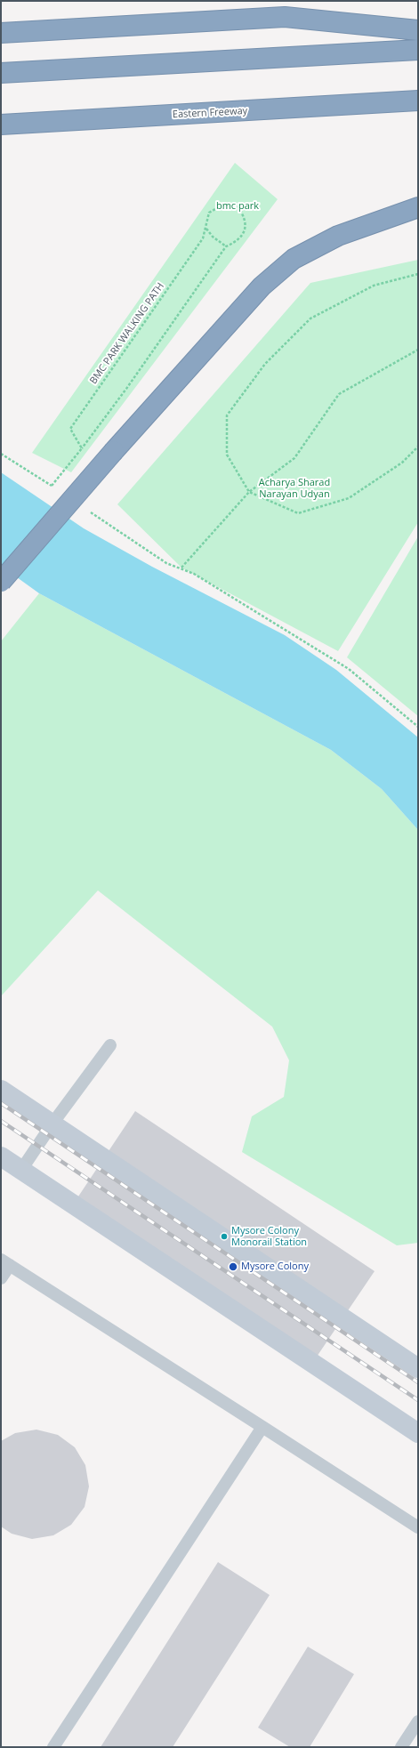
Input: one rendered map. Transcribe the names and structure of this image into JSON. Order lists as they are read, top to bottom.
{
  "streets": {
    "highway": ["Eastern Freeway"],
    "path": ["BMC PARK WALKING PATH"]
  },
  "parks": ["bmc park", "Acharya Sharad Narayan Udyan"],
  "places": ["Mysore Colony Monorail Station", "Mysore Colony"]
}
